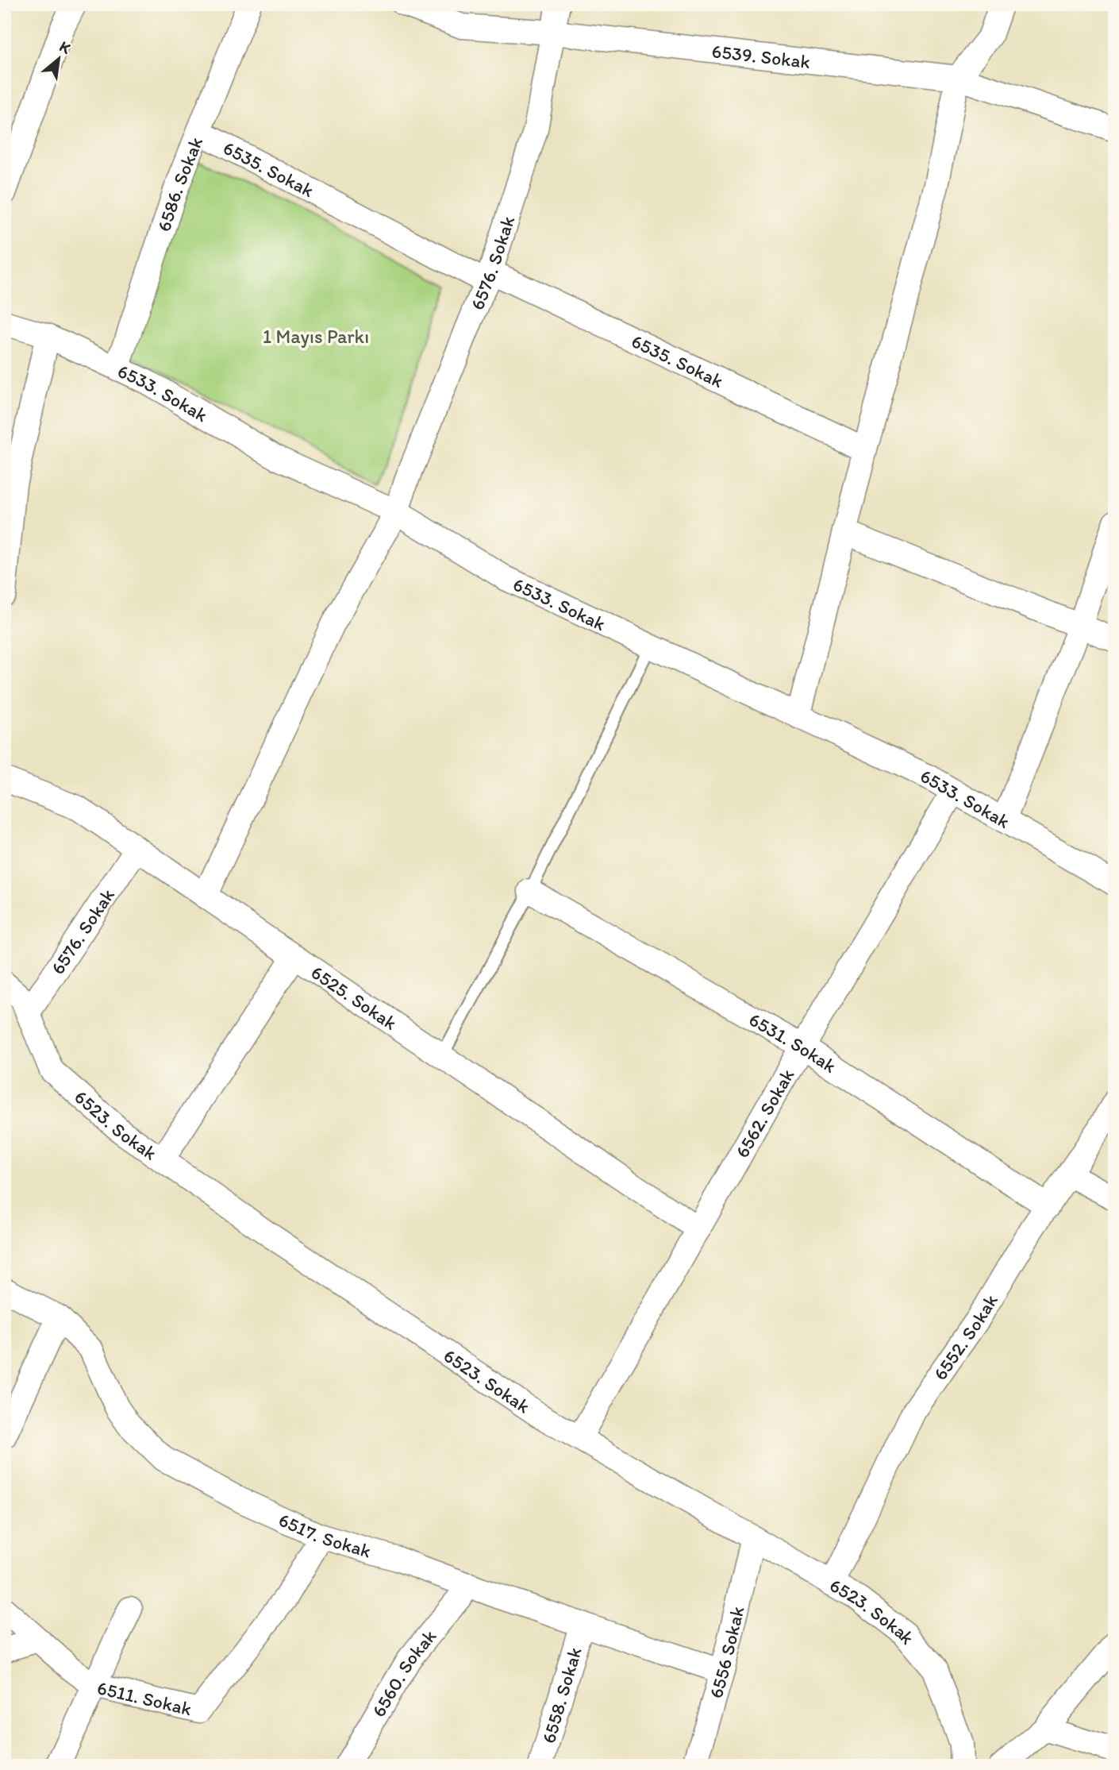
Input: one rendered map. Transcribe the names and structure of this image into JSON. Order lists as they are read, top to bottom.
{
  "streets": {
    "street": [
      "6539. Sokak",
      "6535. Sokak",
      "6586. Sokak",
      "6576. Sokak",
      "6533. Sokak",
      "6525. Sokak",
      "6531. Sokak",
      "6562. Sokak",
      "6523. Sokak",
      "6552. Sokak",
      "6517. Sokak",
      "6556 Sokak",
      "6560. Sokak",
      "6558. Sokak",
      "6511. Sokak"
    ]
  },
  "crossings": [
    ["6539. Sokak", "6576. Sokak"],
    ["6535. Sokak", "6586. Sokak"],
    ["6535. Sokak", "6576. Sokak"],
    ["6586. Sokak", "6533. Sokak"],
    ["6576. Sokak", "6533. Sokak"],
    ["6576. Sokak", "6525. Sokak"],
    ["6576. Sokak", "6523. Sokak"],
    ["6533. Sokak", "6562. Sokak"],
    ["6525. Sokak", "6562. Sokak"],
    ["6531. Sokak", "6562. Sokak"],
    ["6531. Sokak", "6552. Sokak"],
    ["6562. Sokak", "6523. Sokak"],
    ["6523. Sokak", "6552. Sokak"],
    ["6523. Sokak", "6556 Sokak"],
    ["6517. Sokak", "6556 Sokak"],
    ["6517. Sokak", "6560. Sokak"],
    ["6517. Sokak", "6558. Sokak"],
    ["6517. Sokak", "6511. Sokak"]
  ],
  "parks": ["1 Mayıs Parkı"],
  "north": "top right"
}
